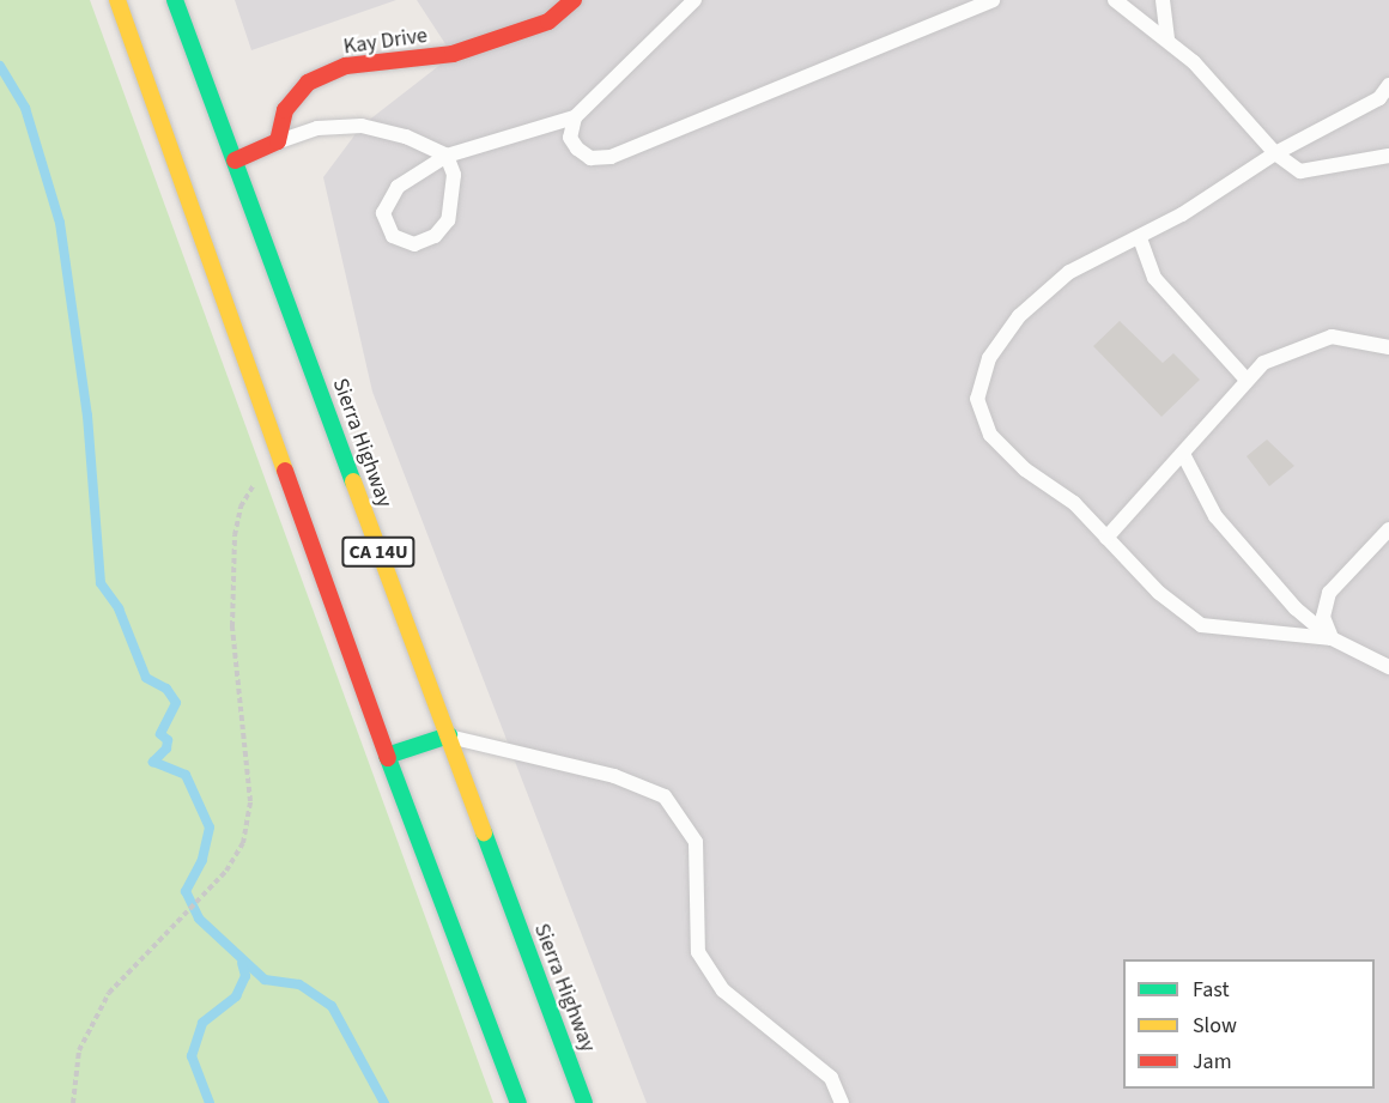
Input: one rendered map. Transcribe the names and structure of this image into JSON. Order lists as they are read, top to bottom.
{
  "streets": {
    "main road": ["Kay Drive", "Sierra Highway", "CA 14U"]
  },
  "legend": ["Fast", "Slow", "Jam"]
}
